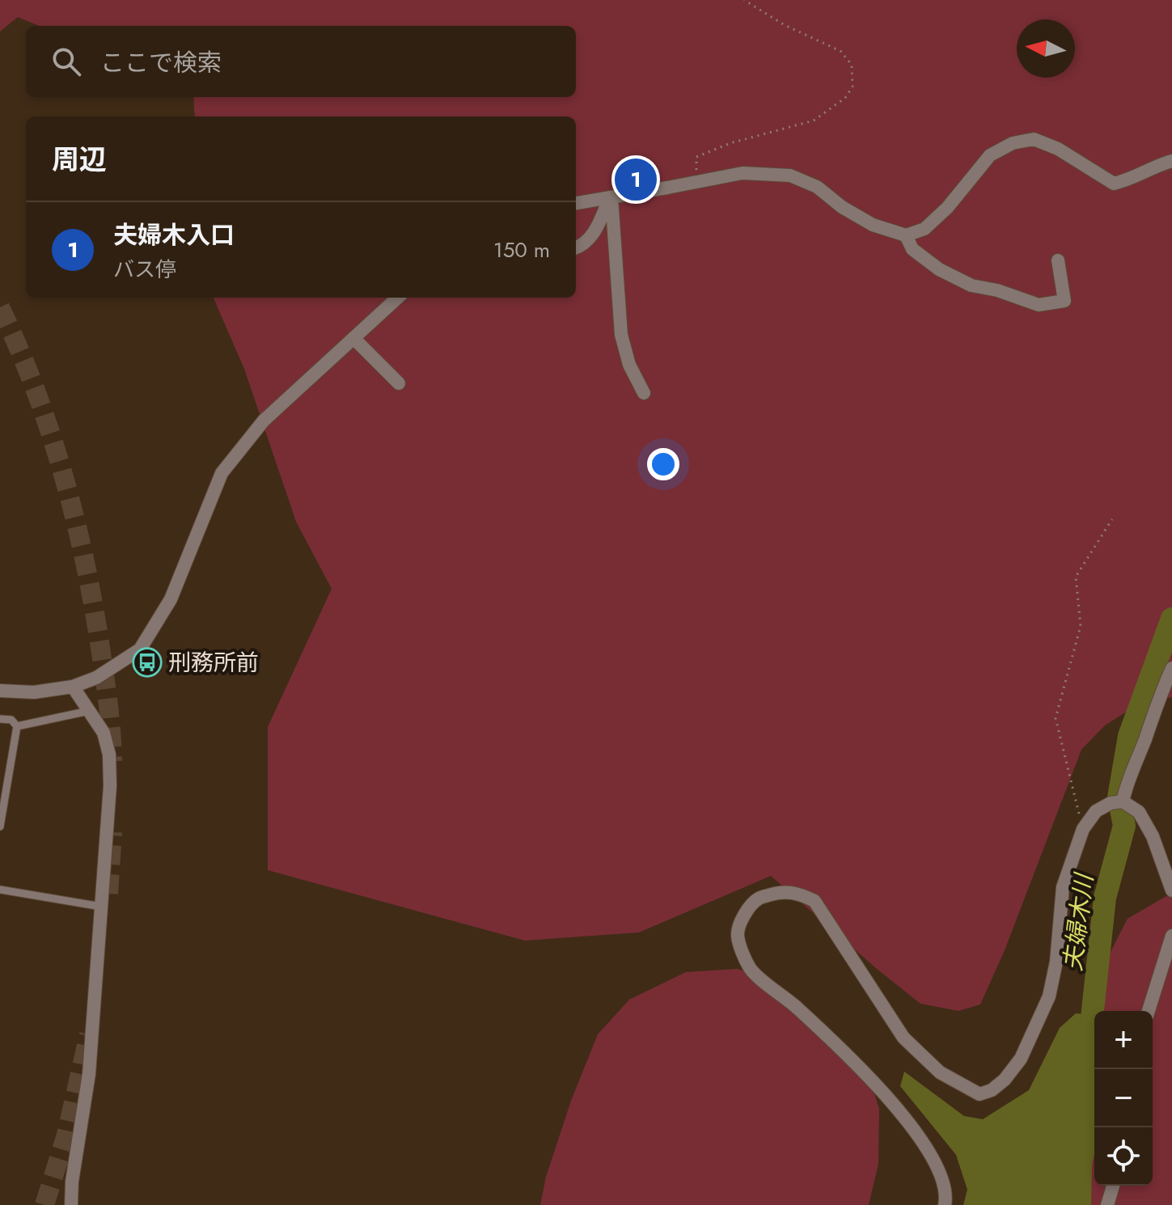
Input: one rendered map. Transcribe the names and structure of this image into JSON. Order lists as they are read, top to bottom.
{
  "water": ["夫婦木川"],
  "places": {
    "bus stop": ["刑務所前"]
  },
  "north": "left",
  "page": {
    "search": "ここで検索",
    "heading": "周辺",
    "pins": "1",
    "list": [
      {
        "mark": "1",
        "name": "夫婦木入口",
        "note": "バス停",
        "value": "150 m"
      }
    ],
    "map_buttons": ["+", "−"]
  }
}
